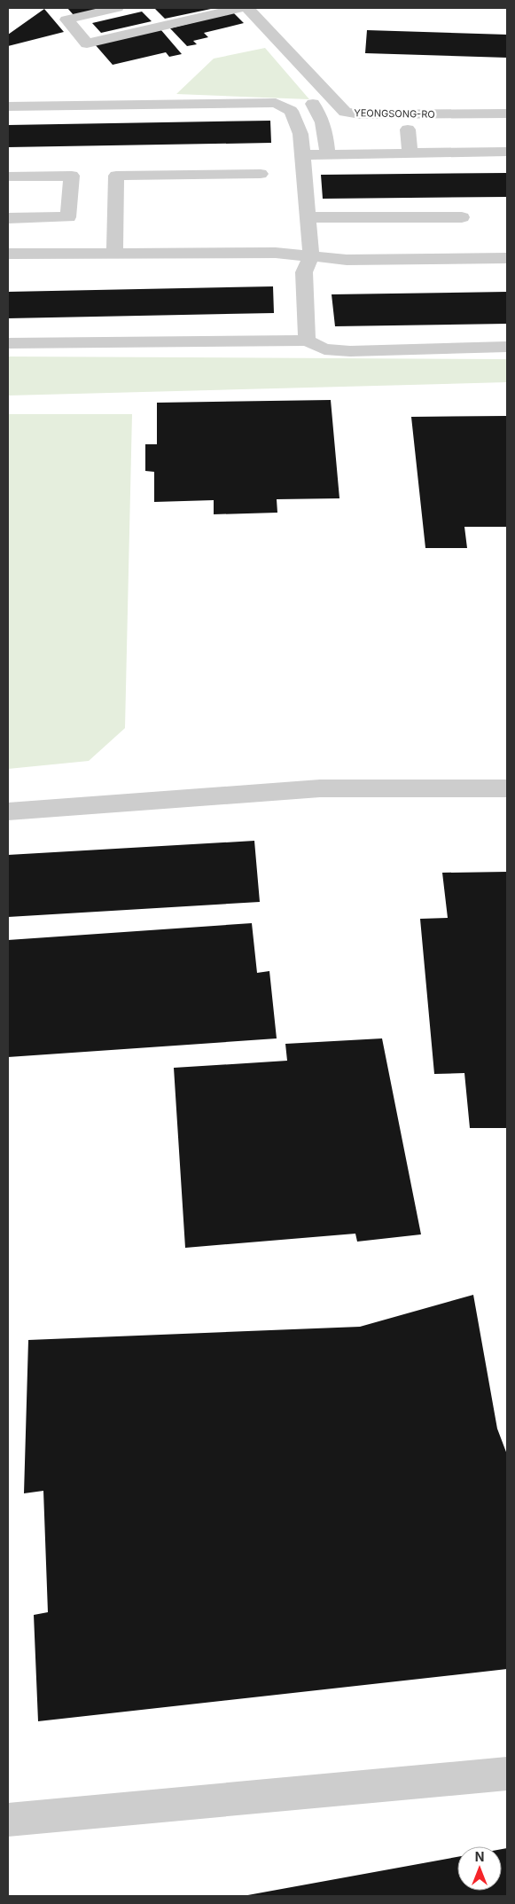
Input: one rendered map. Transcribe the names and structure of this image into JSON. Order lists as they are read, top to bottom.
{
  "streets": {
    "street": ["YEONGSONG-RO"]
  },
  "north": "top"
}
